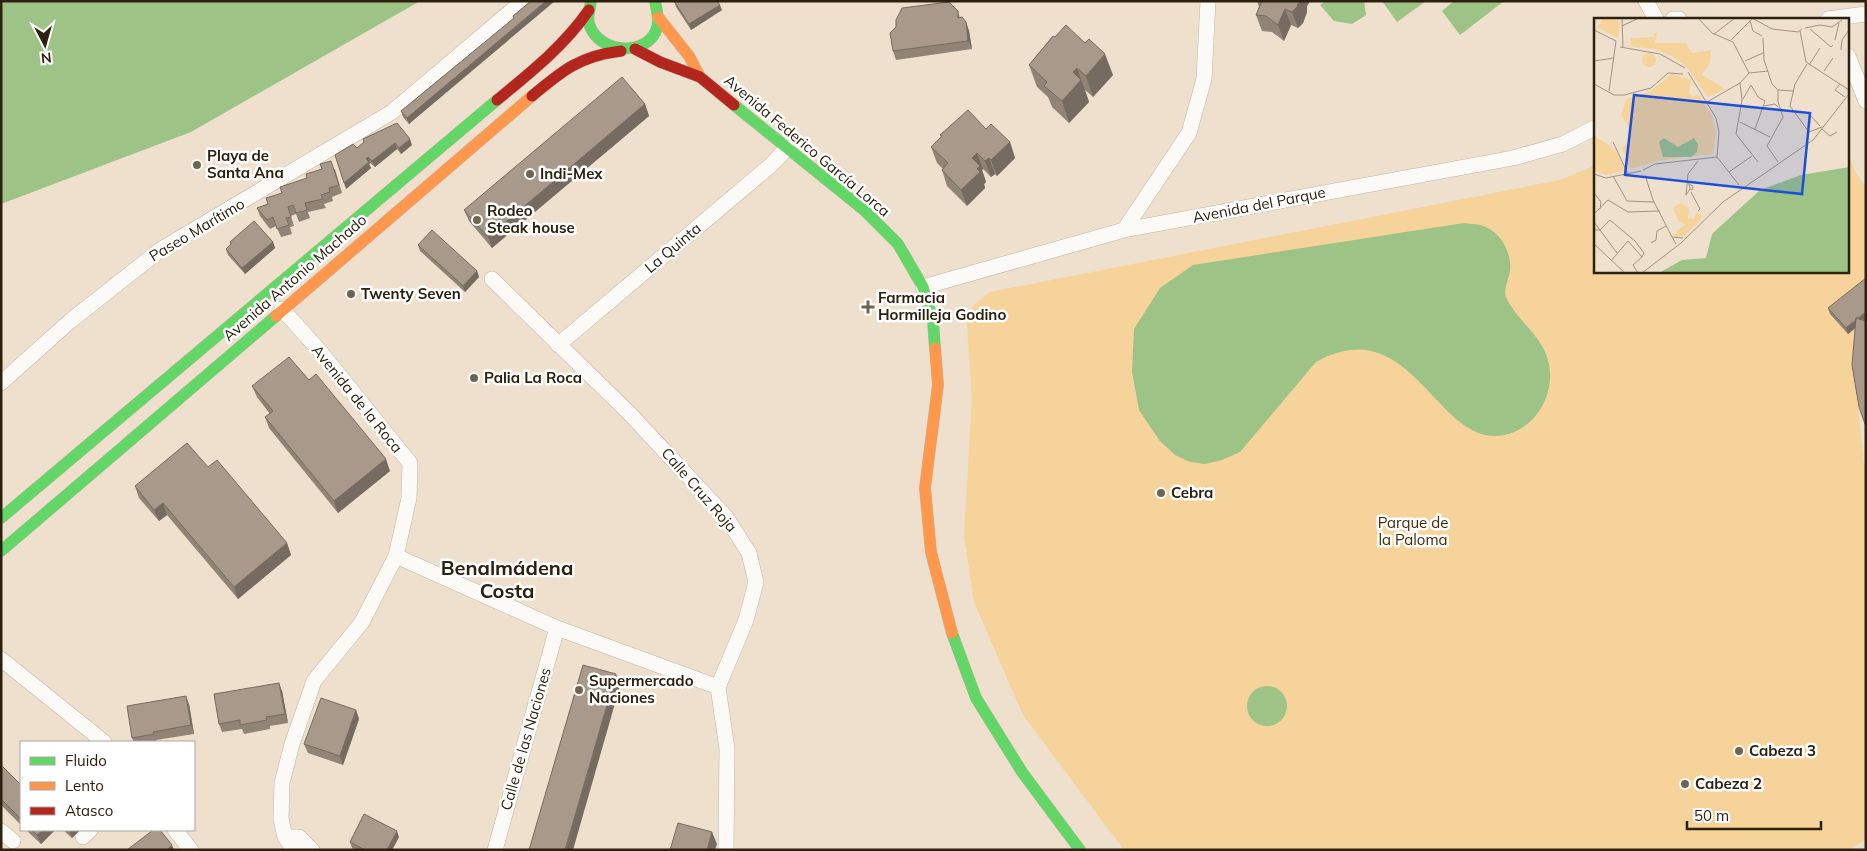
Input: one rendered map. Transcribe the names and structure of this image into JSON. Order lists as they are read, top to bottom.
{
  "streets": {
    "main road": ["Avenida Federico García Lorca", "Avenida Antonio Machado"],
    "street": [
      "Avenida del Parque",
      "Paseo Marítimo",
      "La Quinta",
      "Avenida de la Roca",
      "Calle Cruz Roja",
      "Calle de las Naciones"
    ]
  },
  "crossings": [
    ["Avenida Federico García Lorca", "Avenida del Parque"],
    ["Avenida Federico García Lorca", "La Quinta"],
    ["La Quinta", "Calle Cruz Roja"],
    ["Avenida Antonio Machado", "Avenida de la Roca"]
  ],
  "districts": ["Benalmádena Costa"],
  "parks": ["Parque de la Paloma"],
  "places": {
    "other": [
      "Playa de Santa Ana",
      "Indi-Mex",
      "Rodeo Steak house",
      "Twenty Seven",
      "Palia La Roca",
      "Cebra",
      "Supermercado Naciones",
      "Cabeza 3",
      "Cabeza 2"
    ],
    "health": ["Farmacia Hormilleja Godino"]
  },
  "legend": ["Fluido", "Lento", "Atasco"],
  "scale_bar": "50 m",
  "north": "bottom"
}
